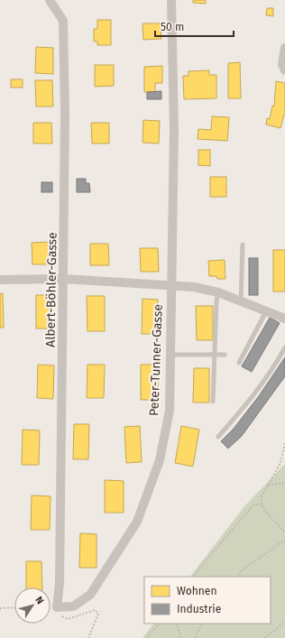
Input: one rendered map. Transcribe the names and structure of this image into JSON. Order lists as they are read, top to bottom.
{
  "streets": {
    "street": ["Albert-Böhler-Gasse", "Peter-Tunner-Gasse"]
  },
  "crossings": [
    ["Albert-Böhler-Gasse", "Peter-Tunner-Gasse"]
  ],
  "legend": ["Wohnen", "Industrie"],
  "scale_bar": "50 m",
  "north": "top right"
}
